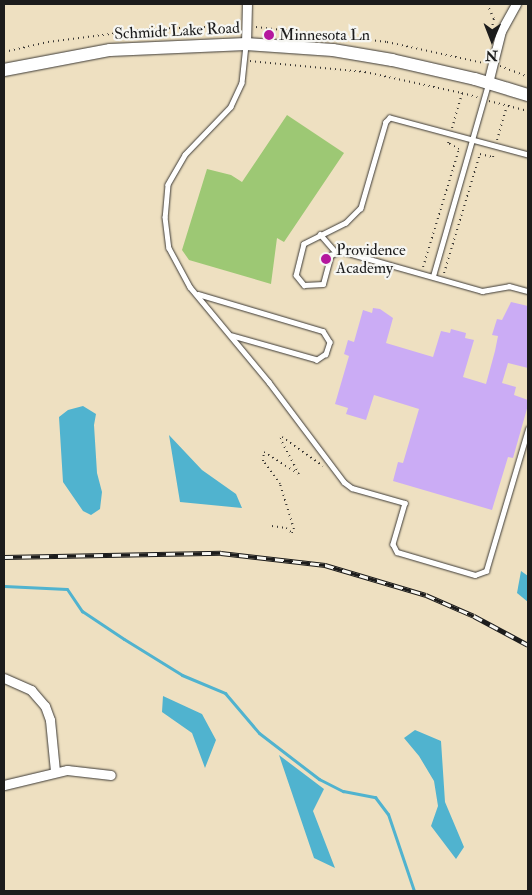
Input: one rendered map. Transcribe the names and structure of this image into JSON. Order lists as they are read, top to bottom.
{
  "streets": {
    "street": ["Schmidt Lake Road"]
  },
  "places": ["Minnesota Ln", "Providence Academy"],
  "north": "bottom"
}
